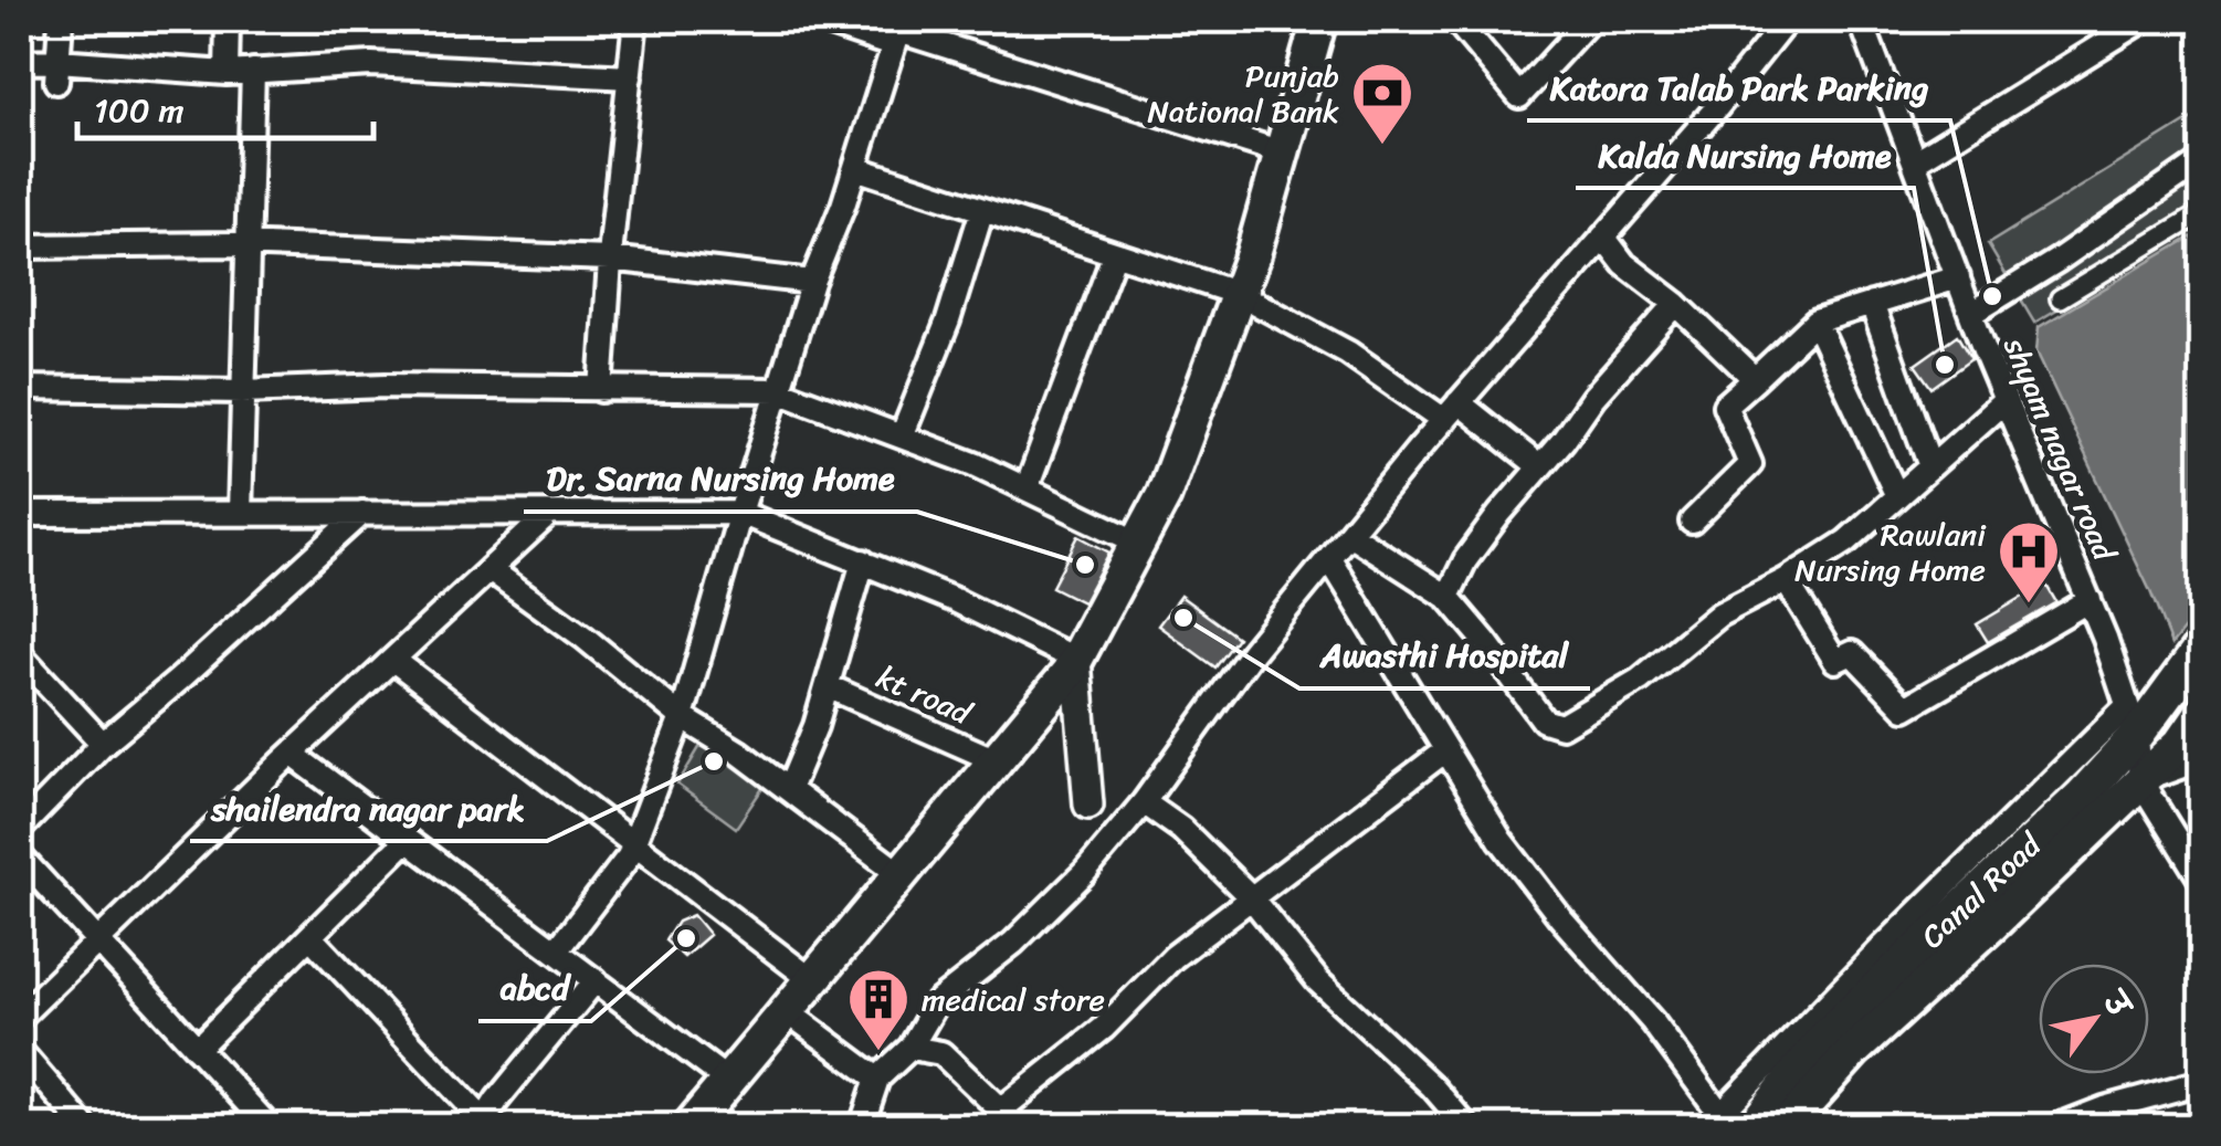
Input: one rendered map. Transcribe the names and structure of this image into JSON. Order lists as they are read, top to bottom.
{
  "streets": {
    "main road": ["Canal Road"],
    "street": ["shyam nagar road", "kt road"]
  },
  "crossings": [
    ["shyam nagar road", "Canal Road"]
  ],
  "places": {
    "bank": ["Punjab National Bank"],
    "other": [
      "Katora Talab Park Parking",
      "Kalda Nursing Home",
      "Dr. Sarna Nursing Home",
      "Awasthi Hospital",
      "shailendra nagar park",
      "abcd"
    ],
    "hospital": ["Rawlani Nursing Home"],
    "building": ["medical store"]
  },
  "scale_bar": "100 m",
  "north": "top right"
}
